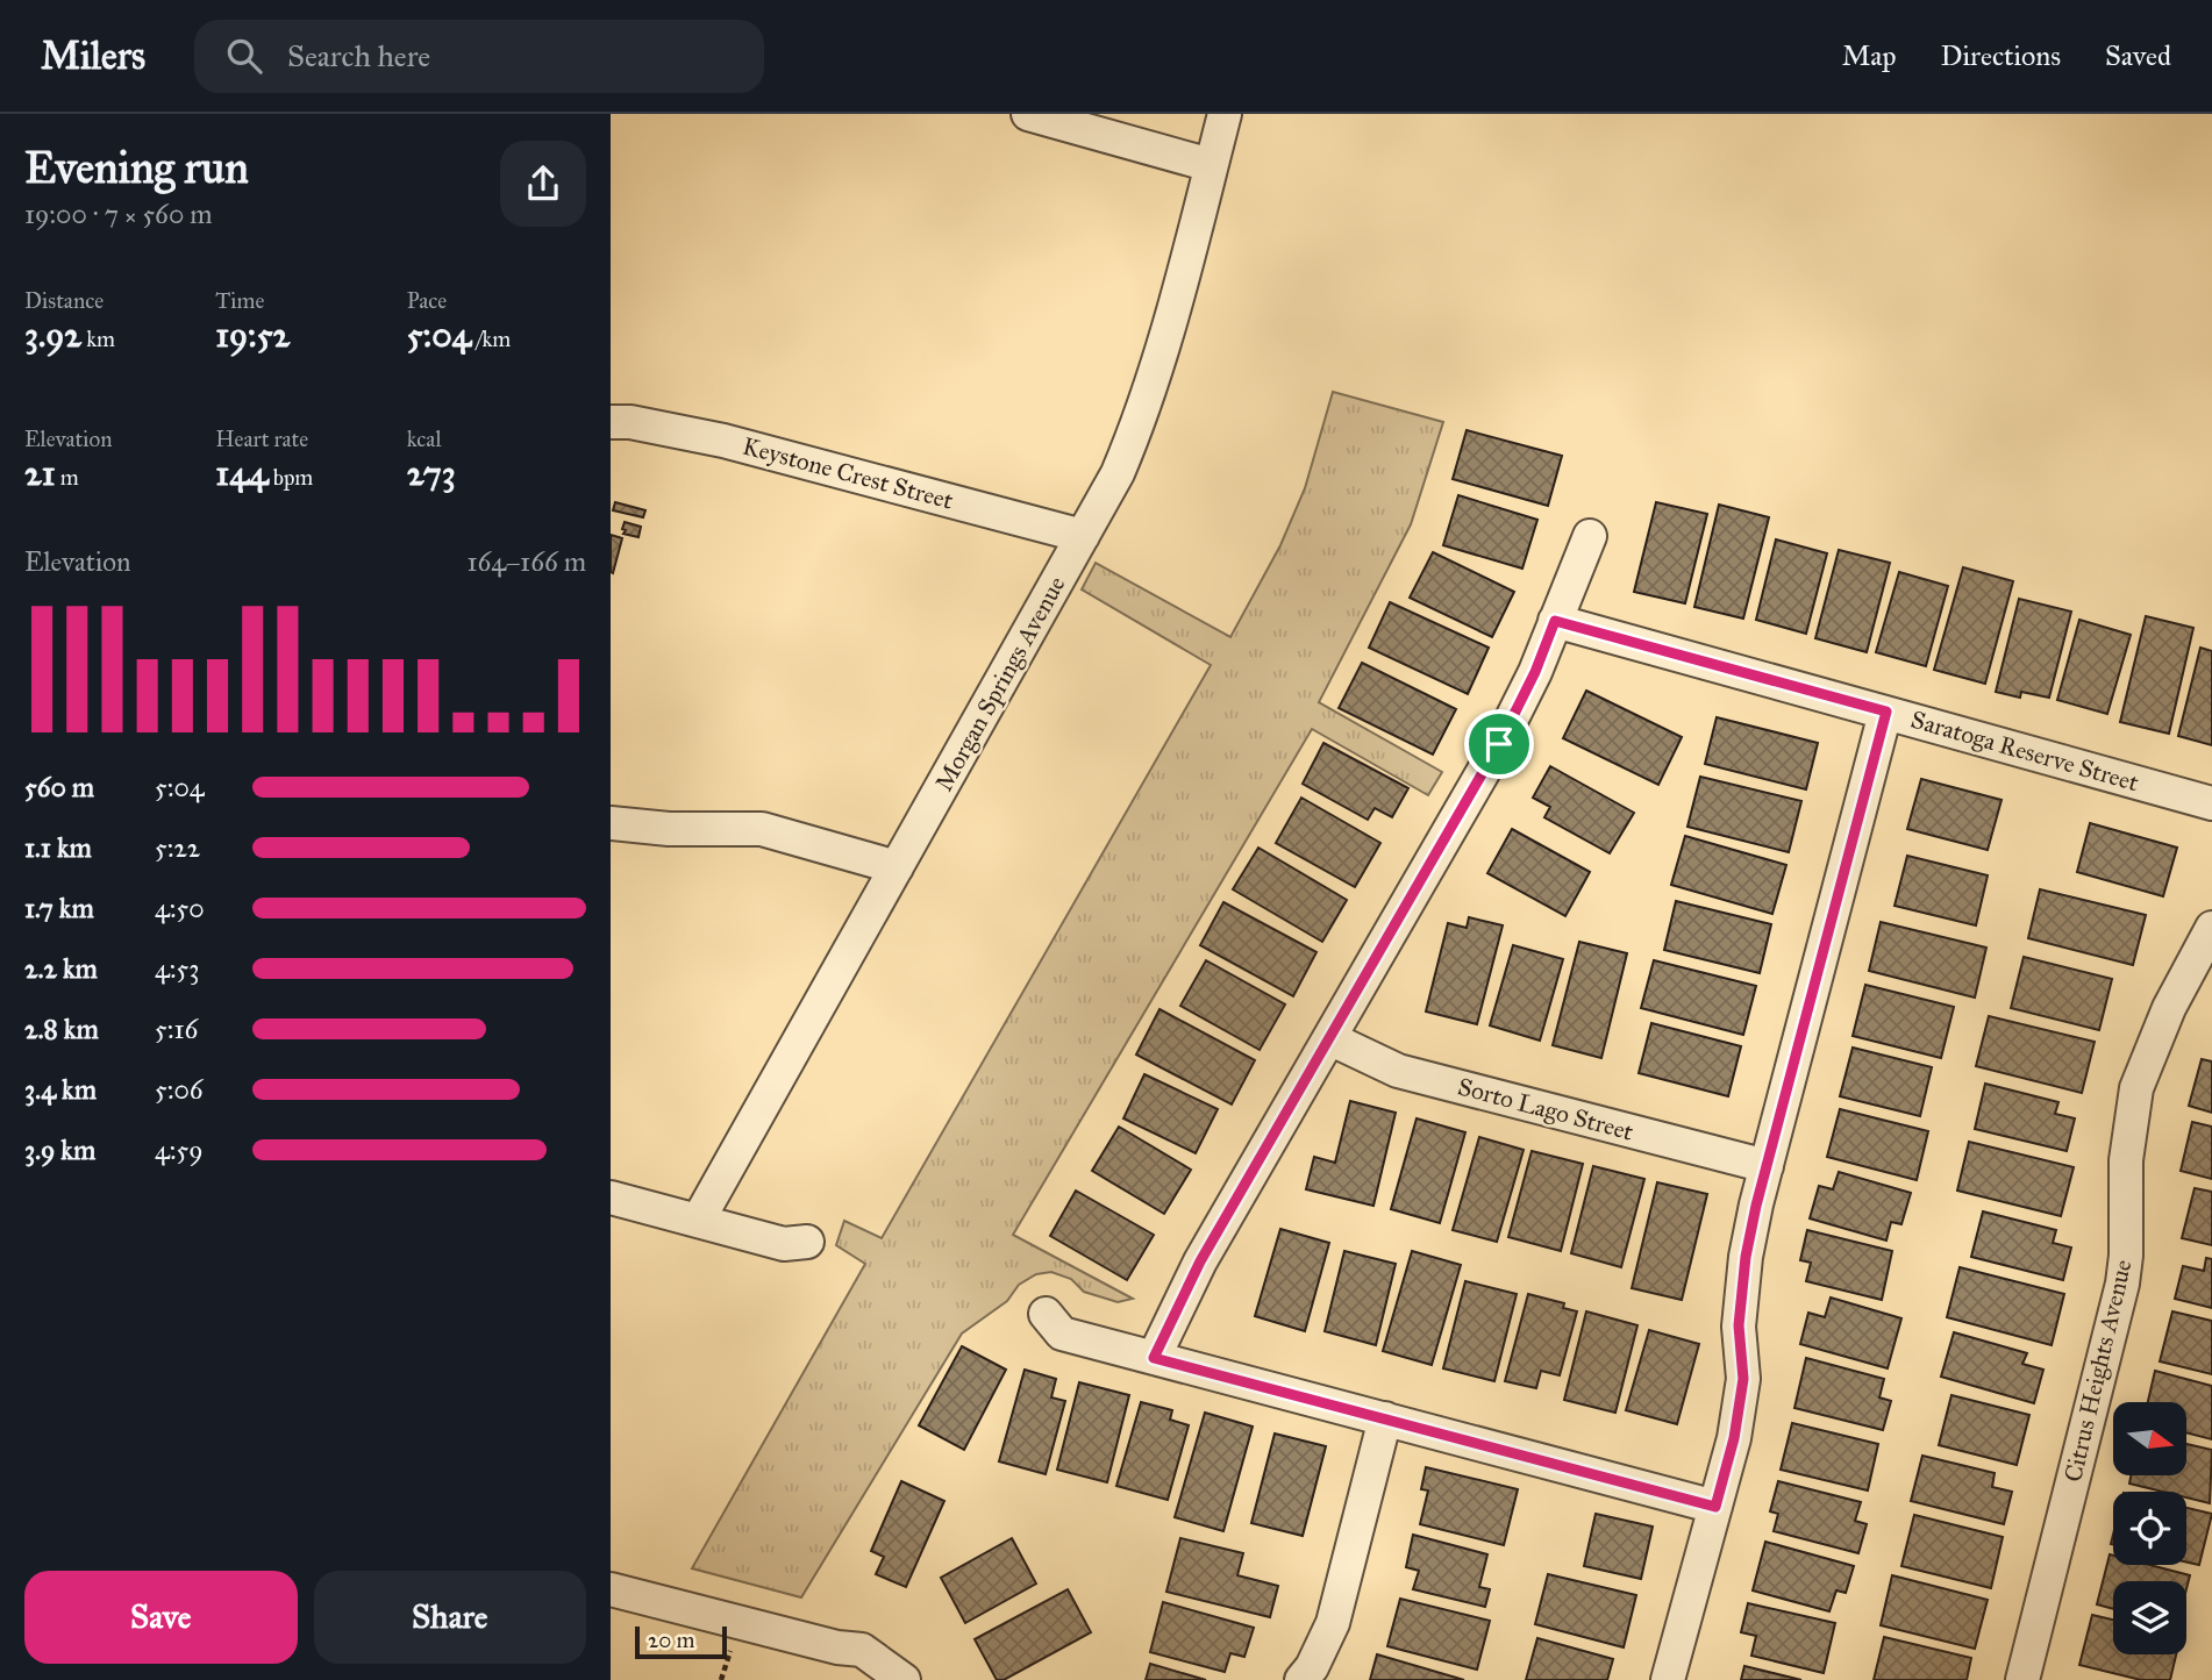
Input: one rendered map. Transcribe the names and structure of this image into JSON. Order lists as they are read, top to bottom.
{
  "streets": {
    "street": [
      "Keystone Crest Street",
      "Morgan Springs Avenue",
      "Saratoga Reserve Street",
      "Sorto Lago Street",
      "Citrus Heights Avenue"
    ]
  },
  "crossings": [
    ["Keystone Crest Street", "Morgan Springs Avenue"]
  ],
  "scale_bar": "20 m",
  "north": "right",
  "page": {
    "header": "Milers",
    "search": "Search here",
    "nav": ["Map", "Directions", "Saved"],
    "heading": ["Evening run", "19:00 · 7 × 560 m"],
    "stats": [
      ["Distance", "3.92 km"],
      ["Time", "19:52"],
      ["Pace", "5:04 /km"],
      ["Elevation", "21 m"],
      ["Heart rate", "144 bpm"],
      ["kcal", "273"]
    ],
    "chart": ["Elevation", "164–166 m"],
    "list": [
      {
        "name": "560 m",
        "note": "5:04"
      },
      {
        "name": "1.1 km",
        "note": "5:22"
      },
      {
        "name": "1.7 km",
        "note": "4:50"
      },
      {
        "name": "2.2 km",
        "note": "4:53"
      },
      {
        "name": "2.8 km",
        "note": "5:16"
      },
      {
        "name": "3.4 km",
        "note": "5:06"
      },
      {
        "name": "3.9 km",
        "note": "4:59"
      }
    ],
    "buttons": ["Save", "Share"],
    "scale": "20 m"
  }
}
